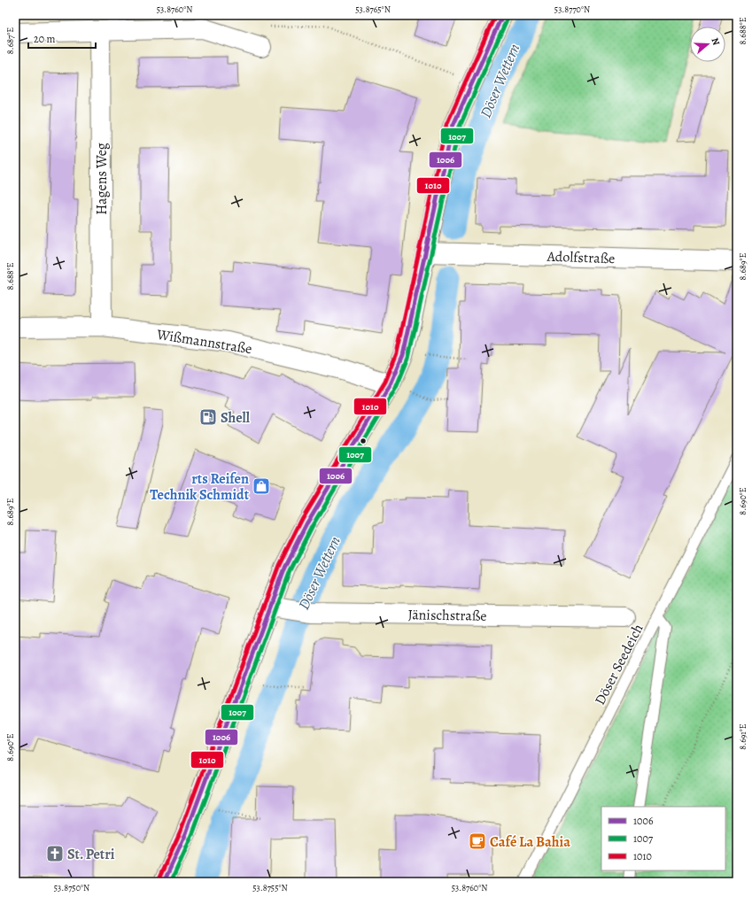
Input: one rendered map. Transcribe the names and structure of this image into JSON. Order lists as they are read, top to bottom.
{
  "streets": {
    "street": [
      "Hagens Weg",
      "Adolfstraße",
      "Wißmannstraße",
      "Jänischstraße"
    ],
    "lane": ["Döser Seedeich"]
  },
  "crossings": [
    ["Hagens Weg", "Wißmannstraße"]
  ],
  "water": ["Döser Wettern"],
  "places": {
    "fuel station": ["Shell"],
    "shop": ["rts Reifen Technik Schmidt"],
    "cafe": ["Café La Bahia"],
    "church": ["St. Petri"]
  },
  "lines": ["transit line 1006", "transit line 1010", "transit line 1007"],
  "legend": ["1006", "1007", "1010"],
  "scale_bar": "20 m",
  "north": "right",
  "coordinates": [
    "53.8760°N",
    "53.8765°N",
    "53.8770°N",
    "8.688°E",
    "8.687°E",
    "8.689°E",
    "8.690°E",
    "8.691°E",
    "53.8750°N",
    "53.8755°N"
  ]
}
